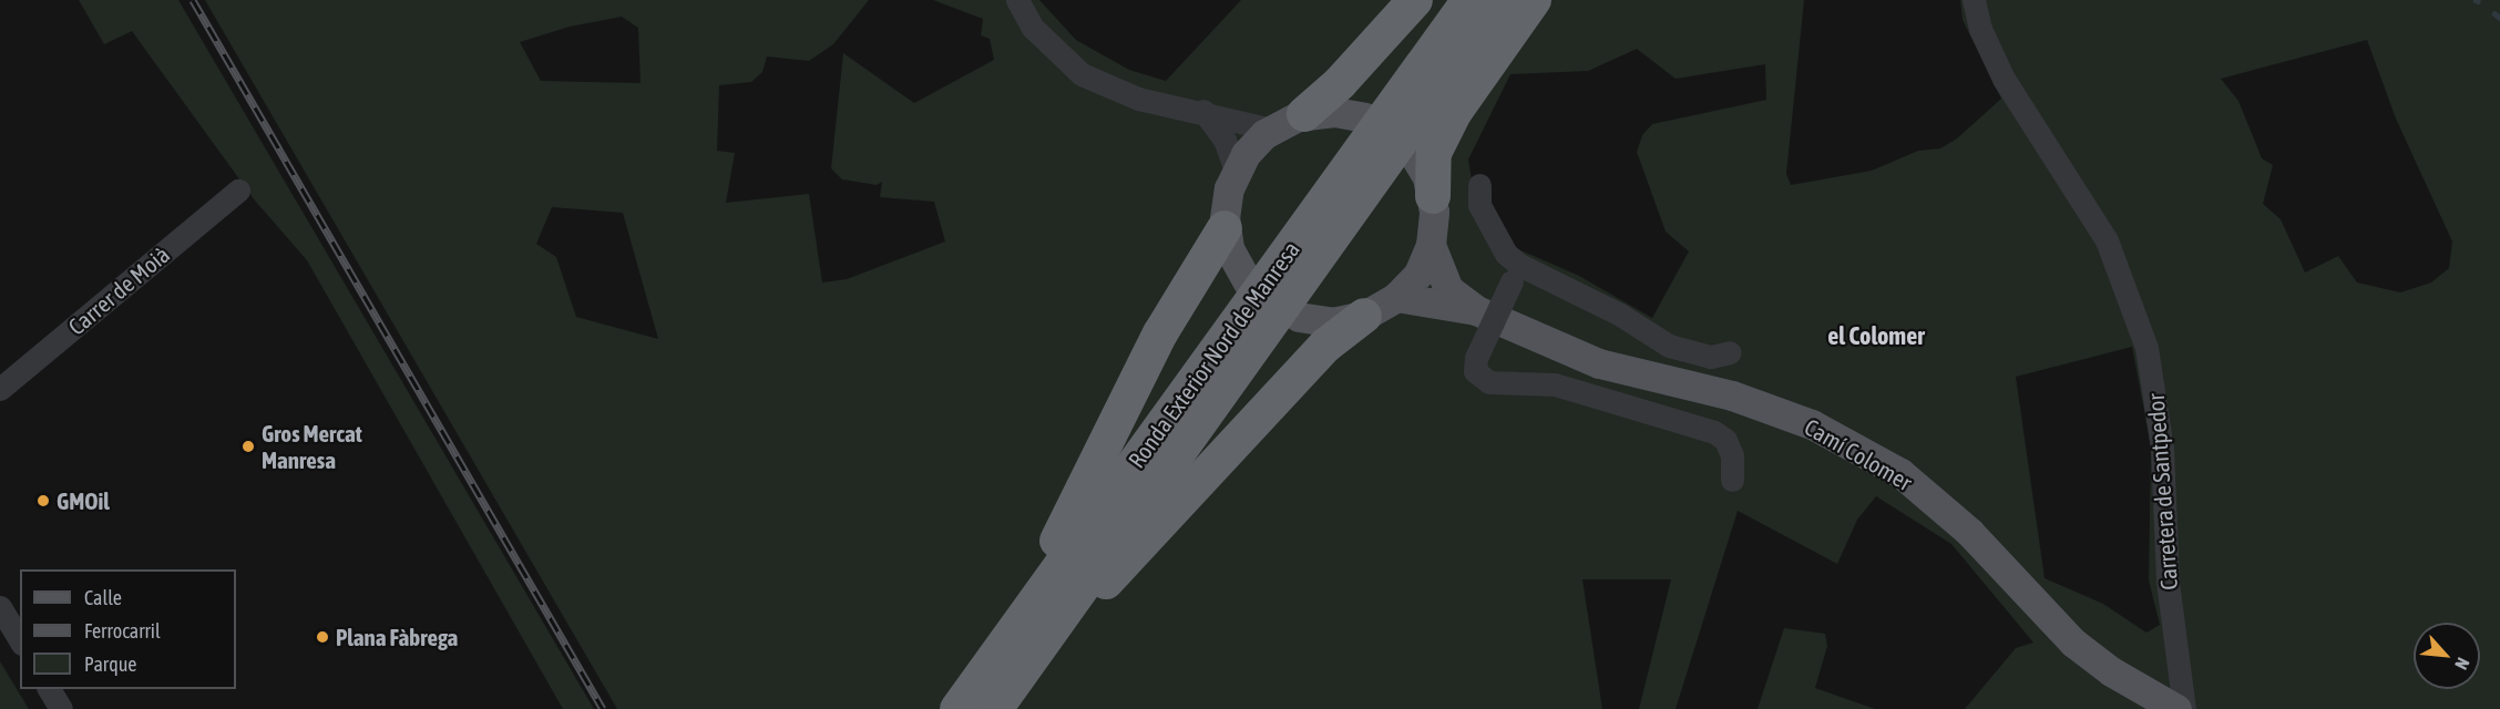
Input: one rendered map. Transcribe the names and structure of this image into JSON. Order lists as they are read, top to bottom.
{
  "streets": {
    "highway": ["Ronda Exterior Nord de Manresa"],
    "main road": ["Camí Colomer"],
    "street": ["Carrer de Moià", "Carretera de Santpedor"]
  },
  "districts": ["el Colomer"],
  "places": ["Gros Mercat Manresa", "GMOil", "Plana Fàbrega"],
  "legend": ["Calle", "Ferrocarril", "Parque"],
  "north": "bottom right"
}
